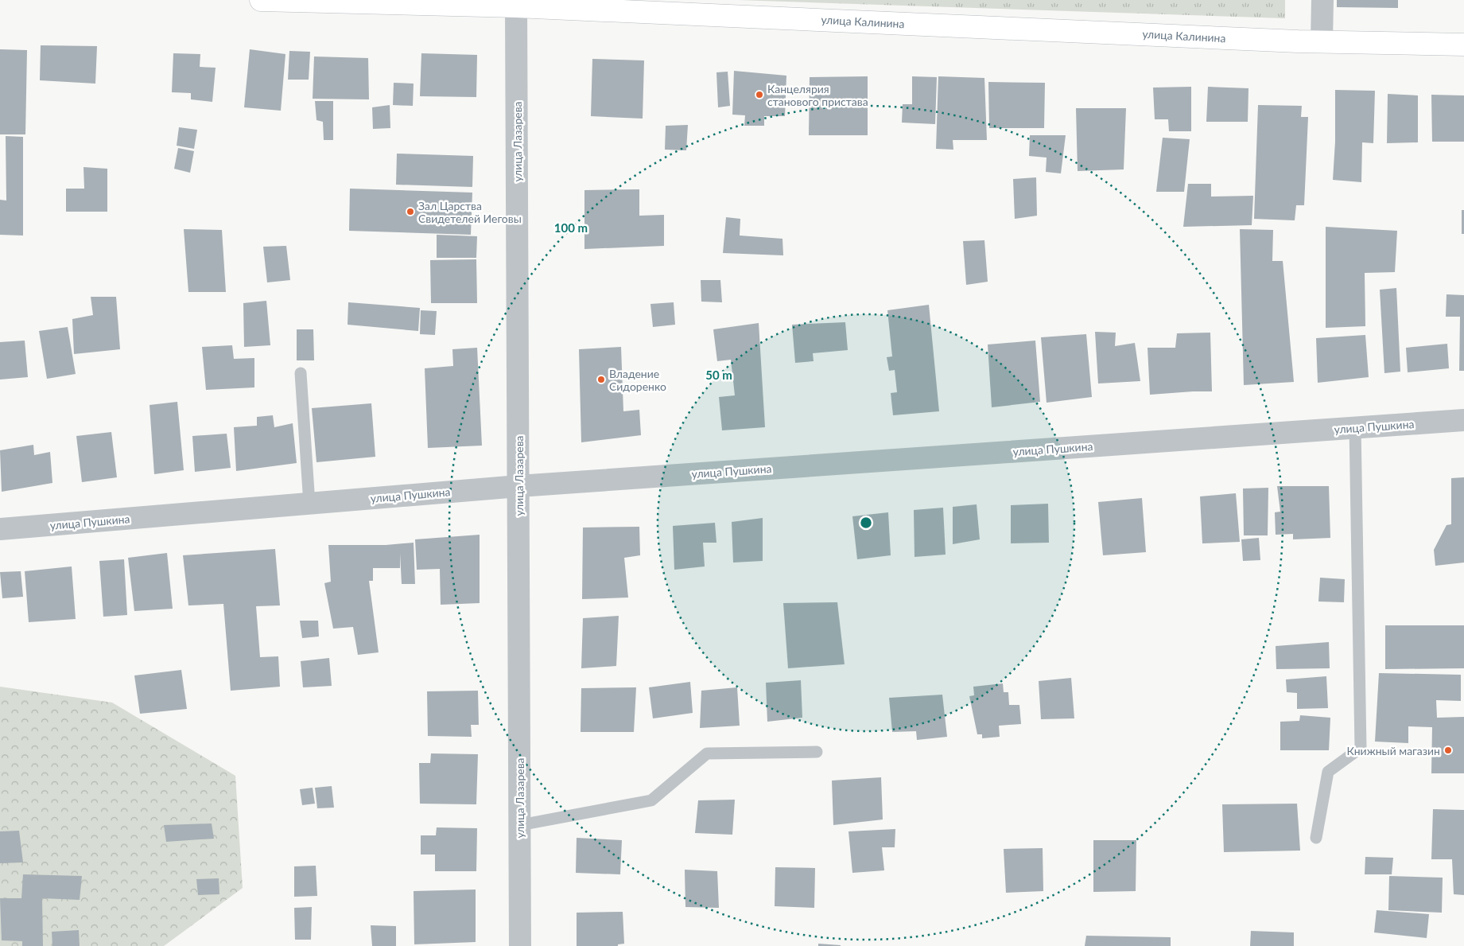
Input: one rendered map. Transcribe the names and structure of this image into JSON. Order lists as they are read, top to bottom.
{
  "streets": {
    "street": ["улица Калинина", "улица Лазарева", "улица Пушкина"]
  },
  "crossings": [
    ["улица Калинина", "улица Лазарева"],
    ["улица Лазарева", "улица Пушкина"]
  ],
  "places": [
    "Канцелярия станового пристава",
    "Зал Царства Свидетелей Иеговы",
    "Владение Сидоренко",
    "Книжный магазин"
  ],
  "rings": ["100 m", "50 m"]
}
